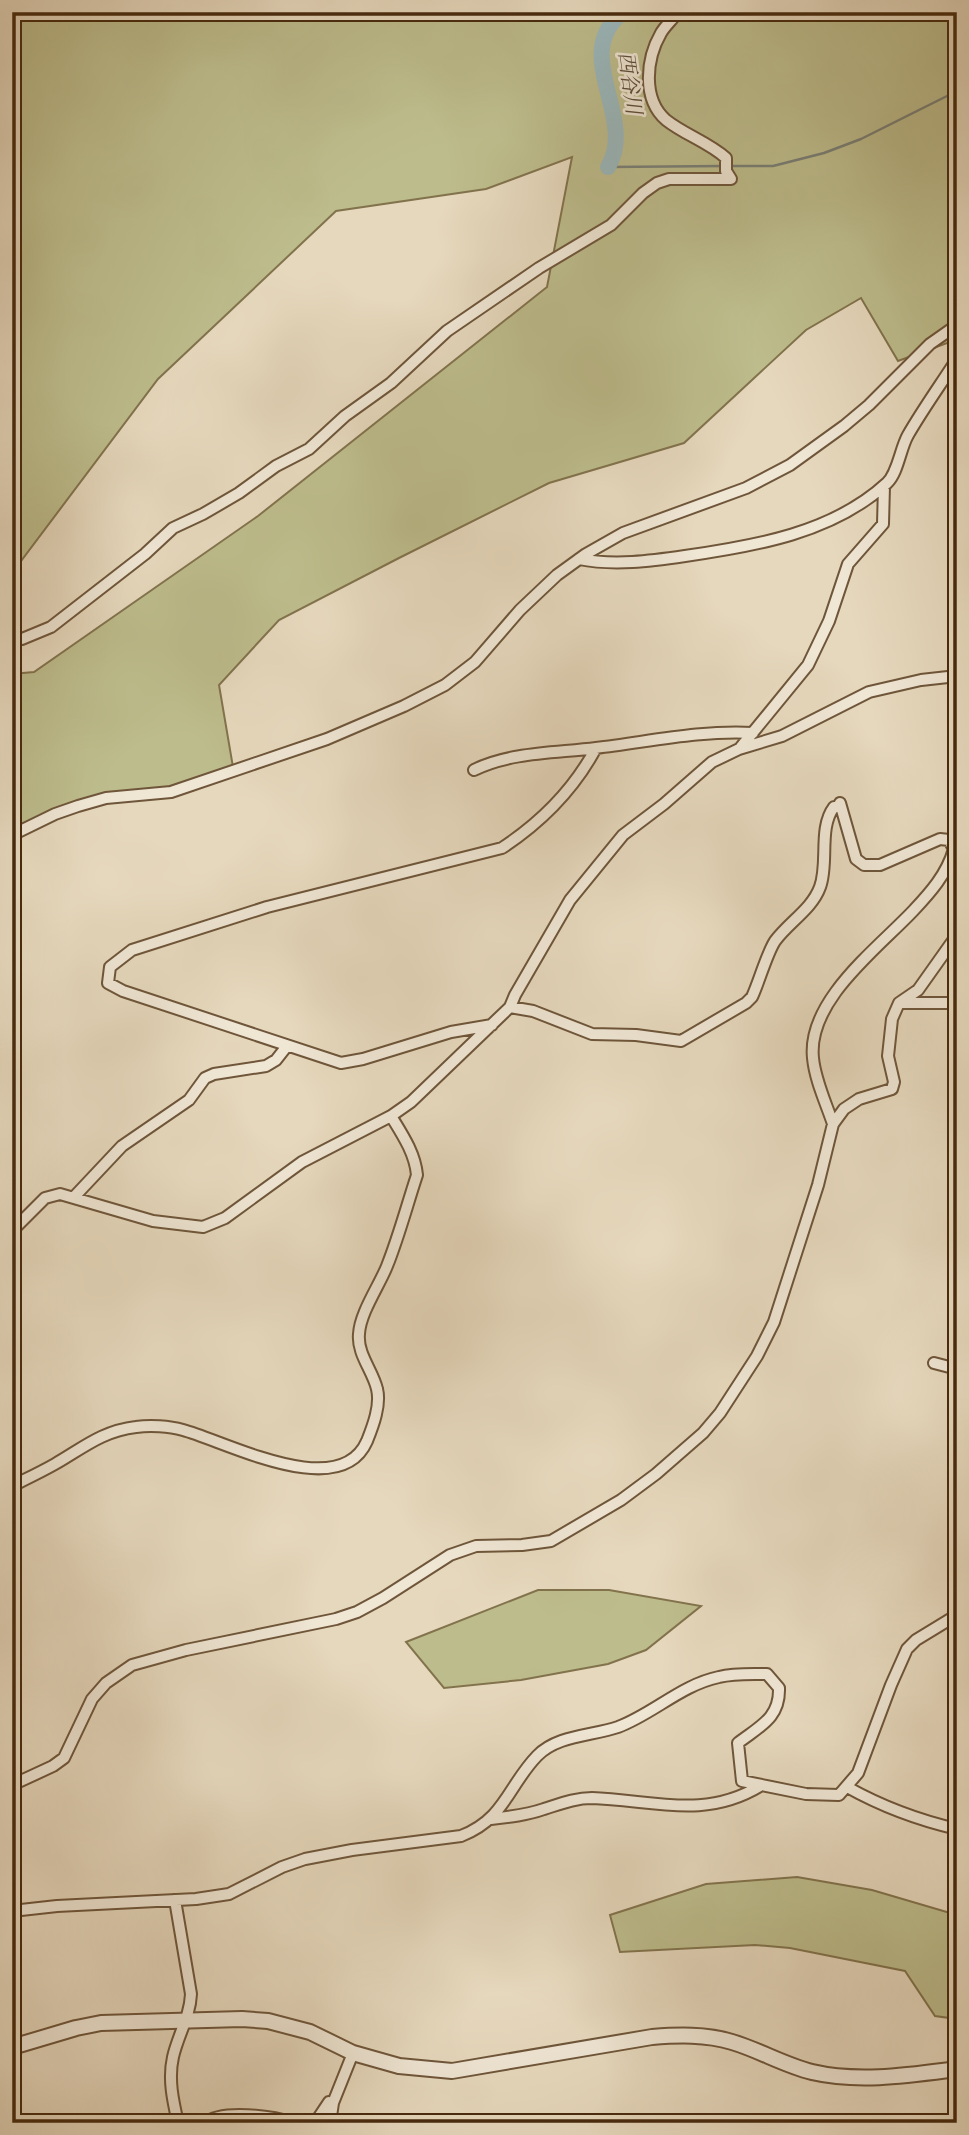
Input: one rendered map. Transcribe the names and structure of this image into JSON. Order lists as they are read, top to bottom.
{
  "water": ["西谷川"]
}
